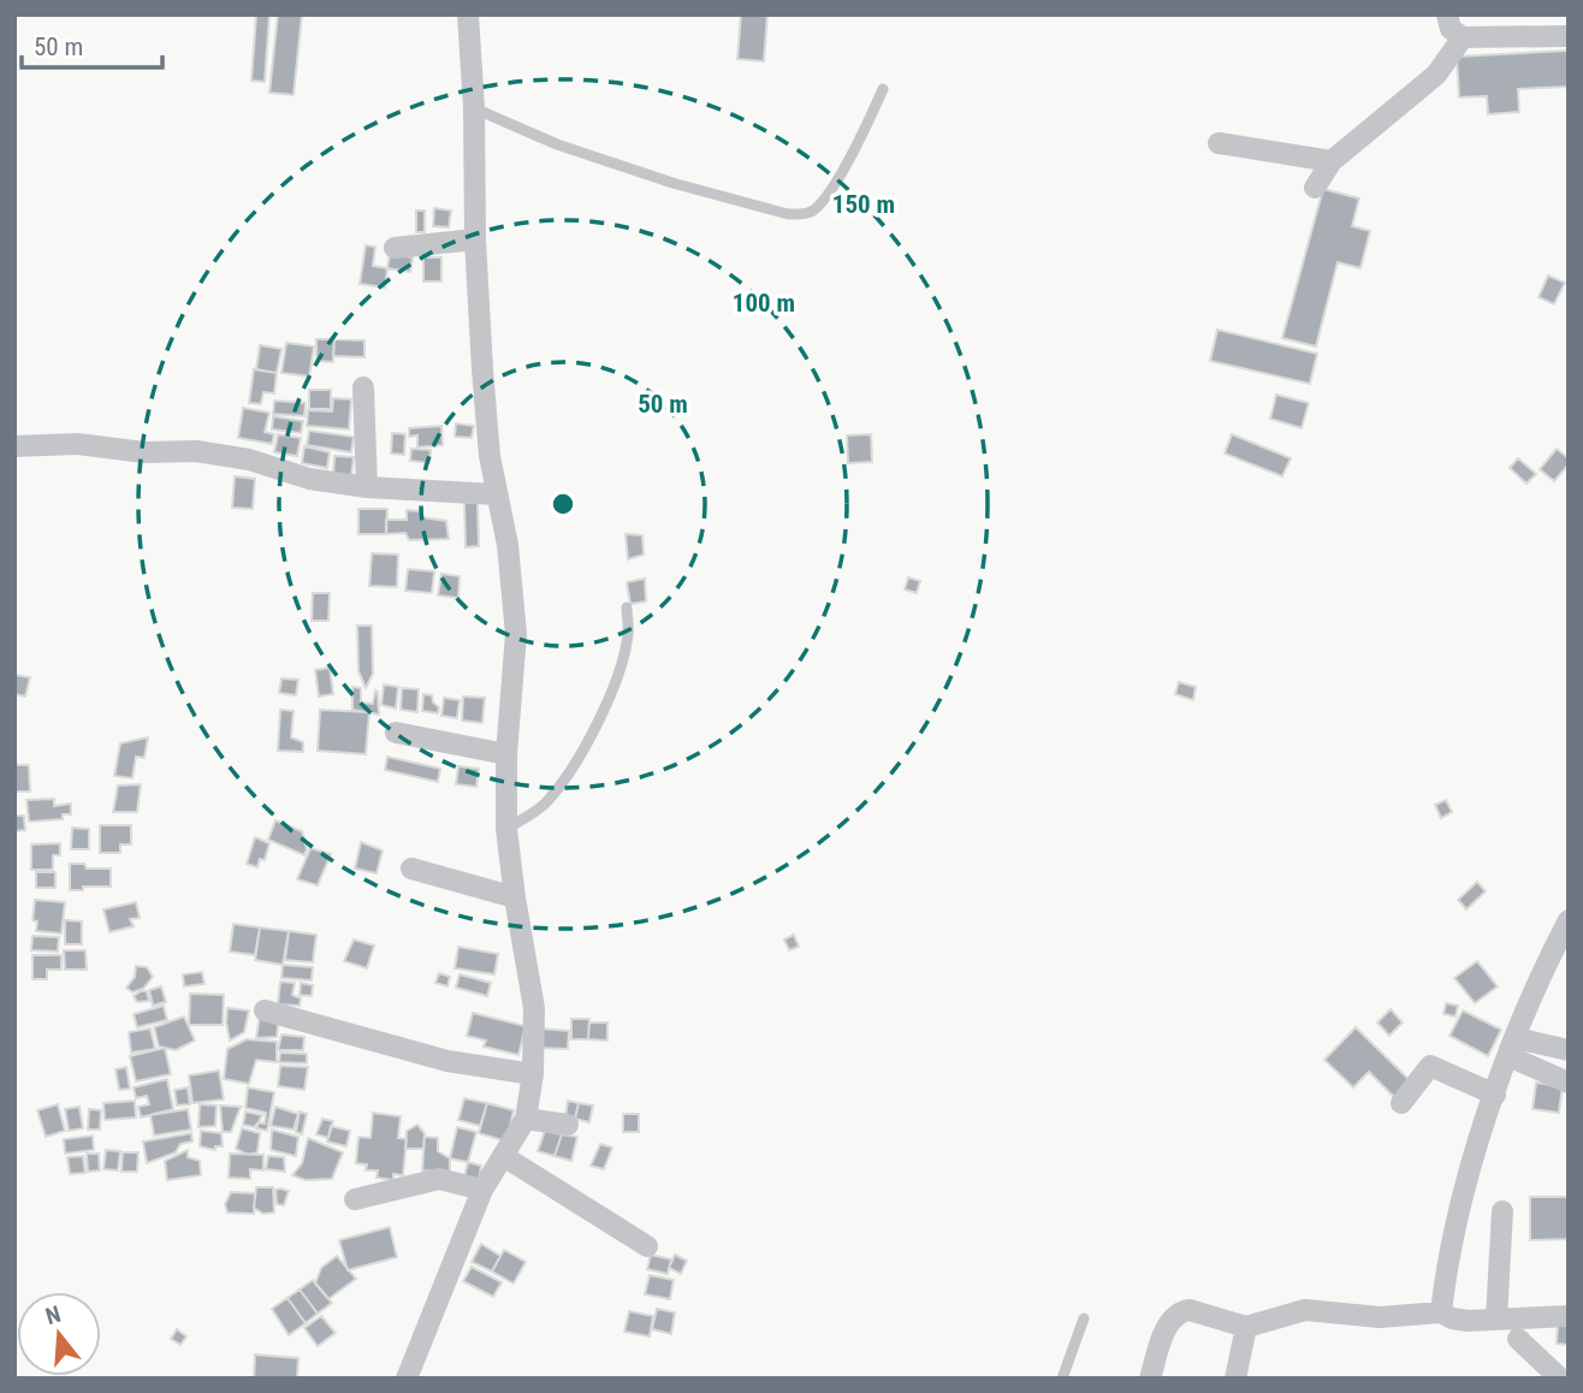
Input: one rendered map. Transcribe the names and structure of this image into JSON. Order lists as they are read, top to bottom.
{
  "scale_bar": "50 m",
  "north": "top",
  "rings": ["150 m", "100 m", "50 m"]
}
